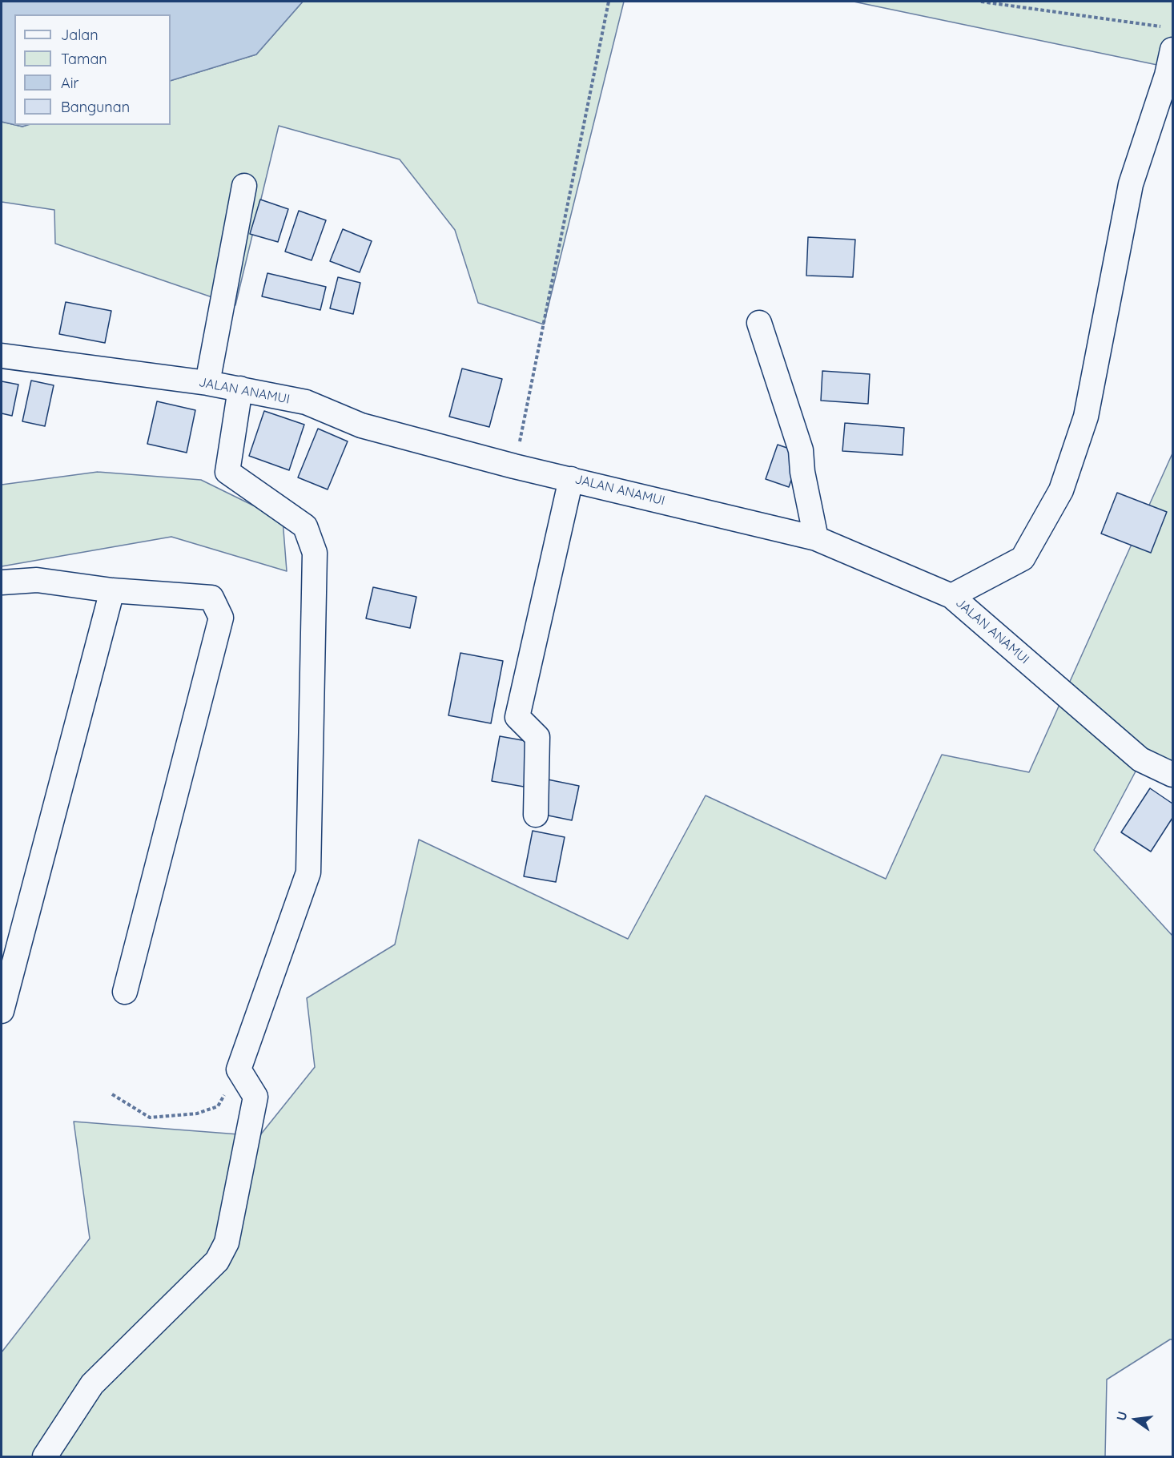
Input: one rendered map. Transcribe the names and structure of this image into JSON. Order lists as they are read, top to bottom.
{
  "streets": {
    "street": ["JALAN ANAMUI"]
  },
  "legend": [
    "Jalan",
    "Taman",
    "Air",
    "Bangunan"
  ],
  "north": "left"
}
